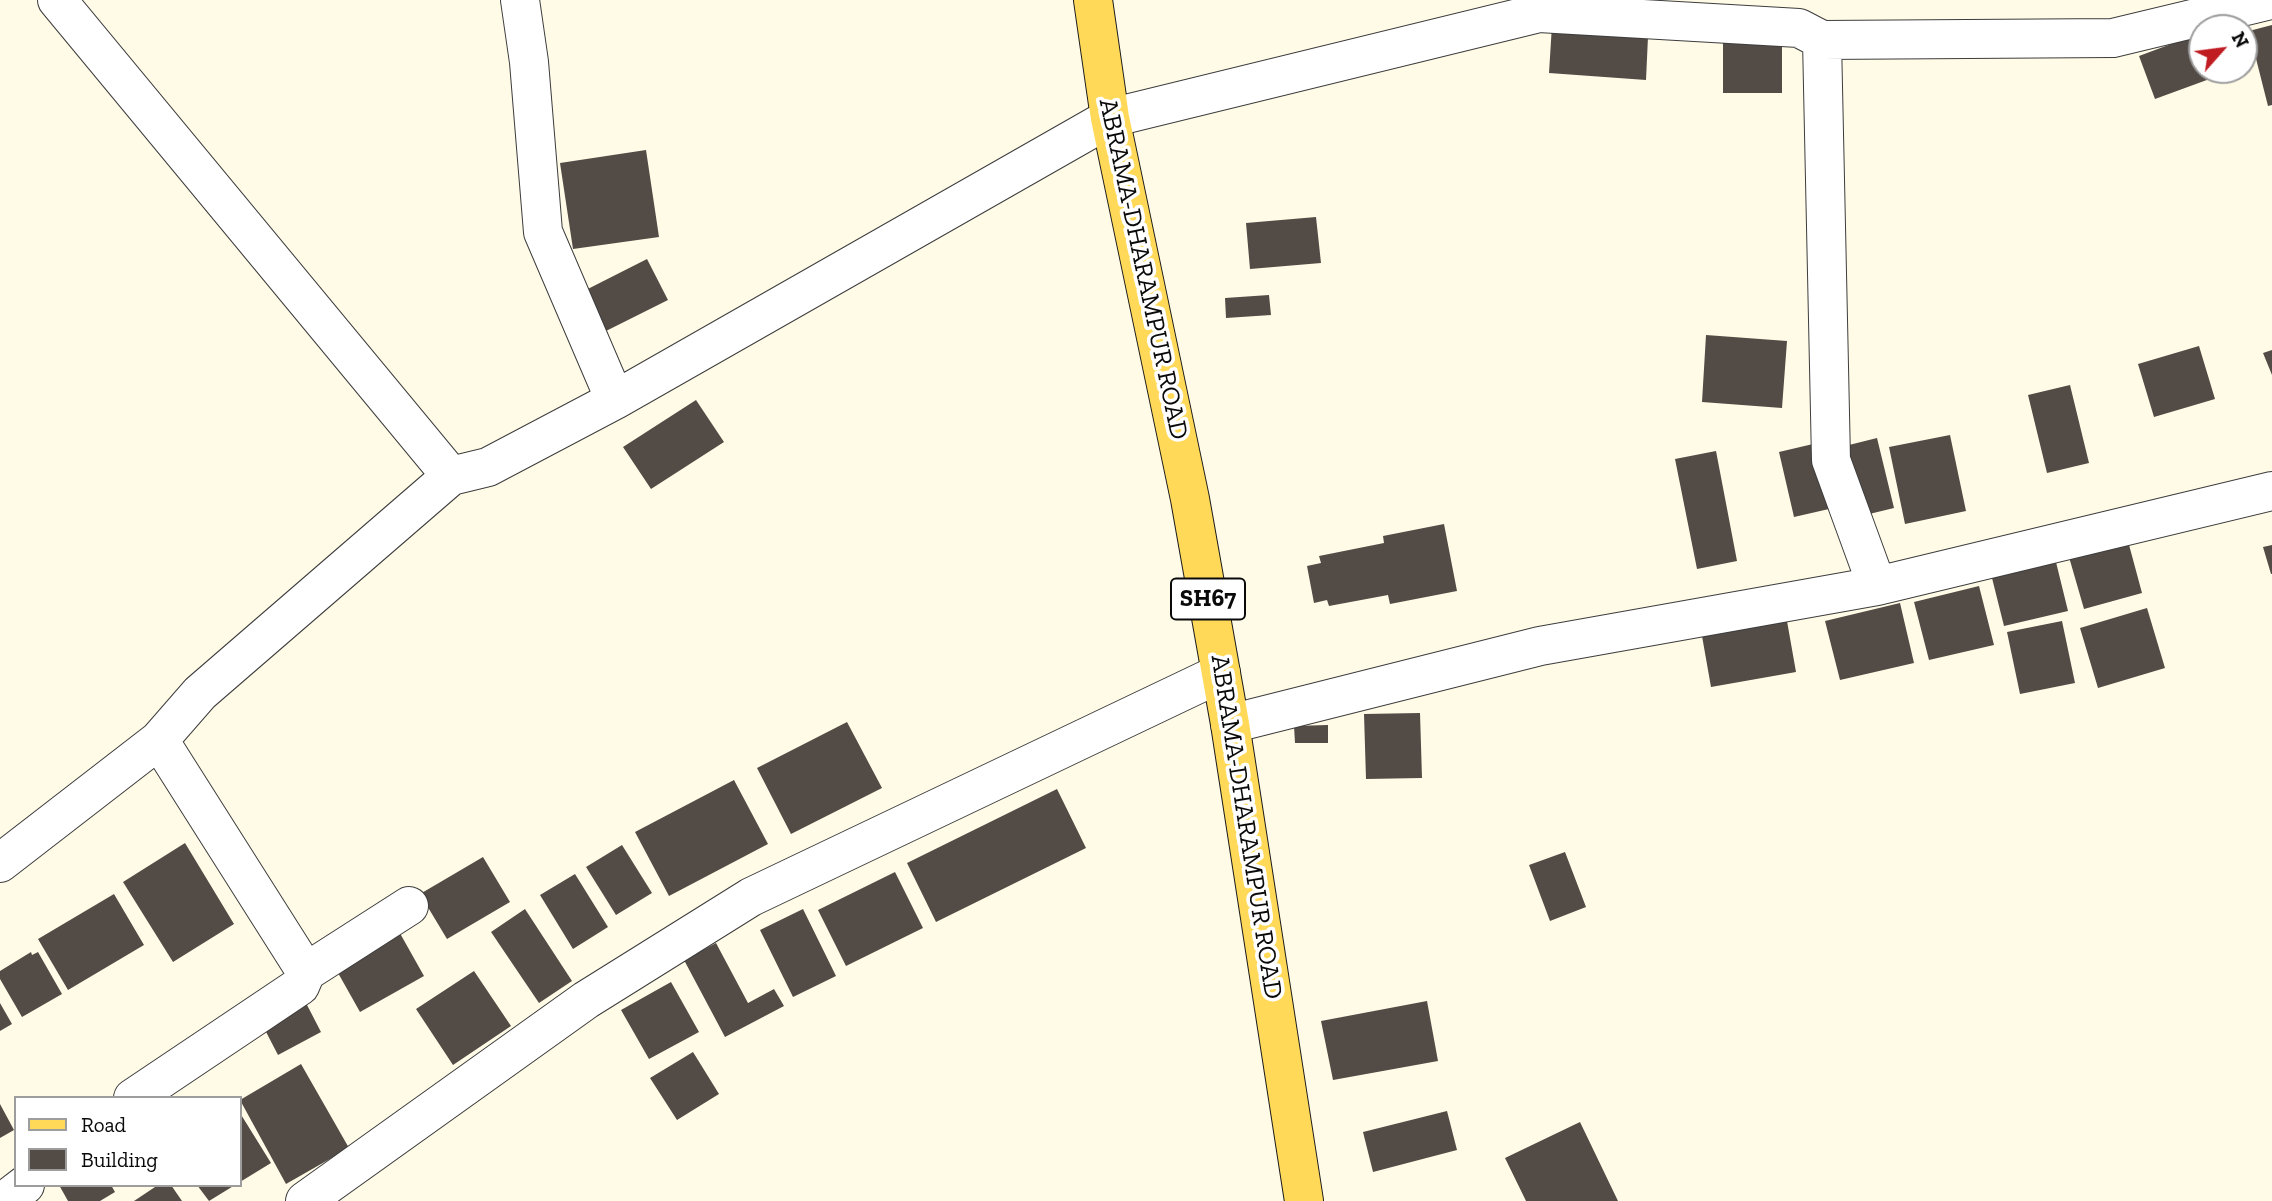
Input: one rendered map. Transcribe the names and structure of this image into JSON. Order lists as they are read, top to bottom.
{
  "streets": {
    "main road": ["ABRAMA-DHARAMPUR ROAD", "SH67"]
  },
  "legend": ["Road", "Building"],
  "north": "top right"
}
